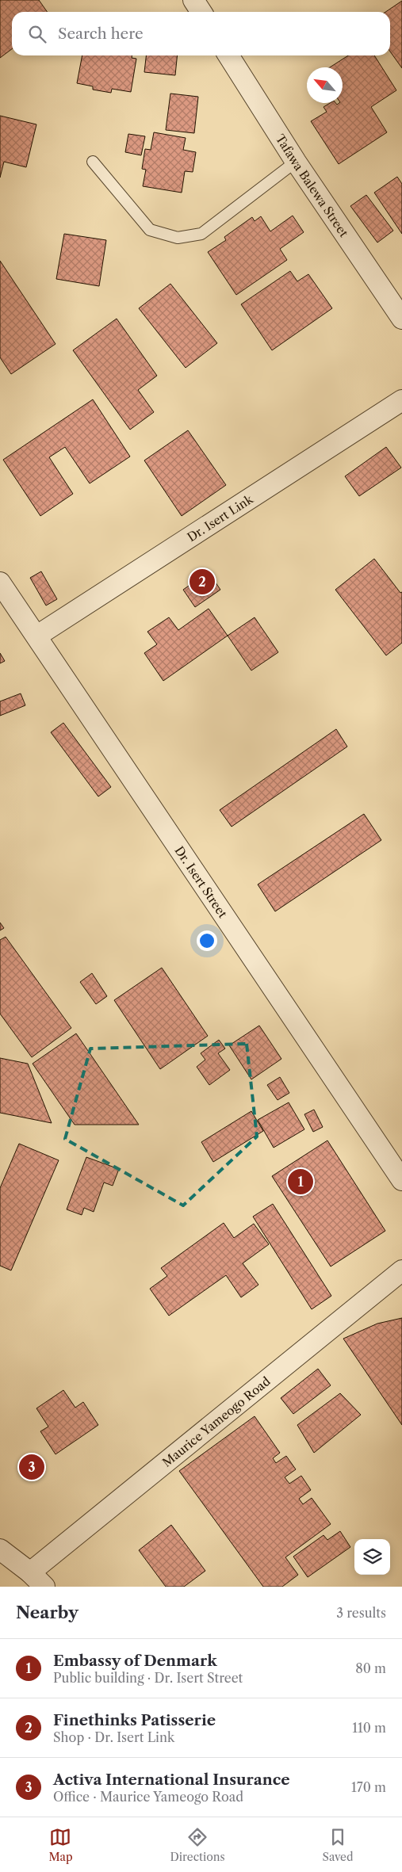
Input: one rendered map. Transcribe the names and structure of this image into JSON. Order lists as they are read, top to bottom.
{
  "streets": {
    "street": [
      "Tafawa Balewa Street",
      "Dr. Isert Link",
      "Dr. Isert Street",
      "Maurice Yameogo Road"
    ]
  },
  "crossings": [
    ["Dr. Isert Link", "Dr. Isert Street"]
  ],
  "north": "top left",
  "page": {
    "search": "Search here",
    "pins": ["2", "1", "3"],
    "heading": ["Nearby", "3 results"],
    "list": [
      {
        "mark": "1",
        "name": "Embassy of Denmark",
        "note": "Public building · Dr. Isert Street",
        "value": "80 m"
      },
      {
        "mark": "2",
        "name": "Finethinks Patisserie",
        "note": "Shop · Dr. Isert Link",
        "value": "110 m"
      },
      {
        "mark": "3",
        "name": "Activa International Insurance",
        "note": "Office · Maurice Yameogo Road",
        "value": "170 m"
      }
    ],
    "nav": ["Map", "Directions", "Saved"]
  }
}
